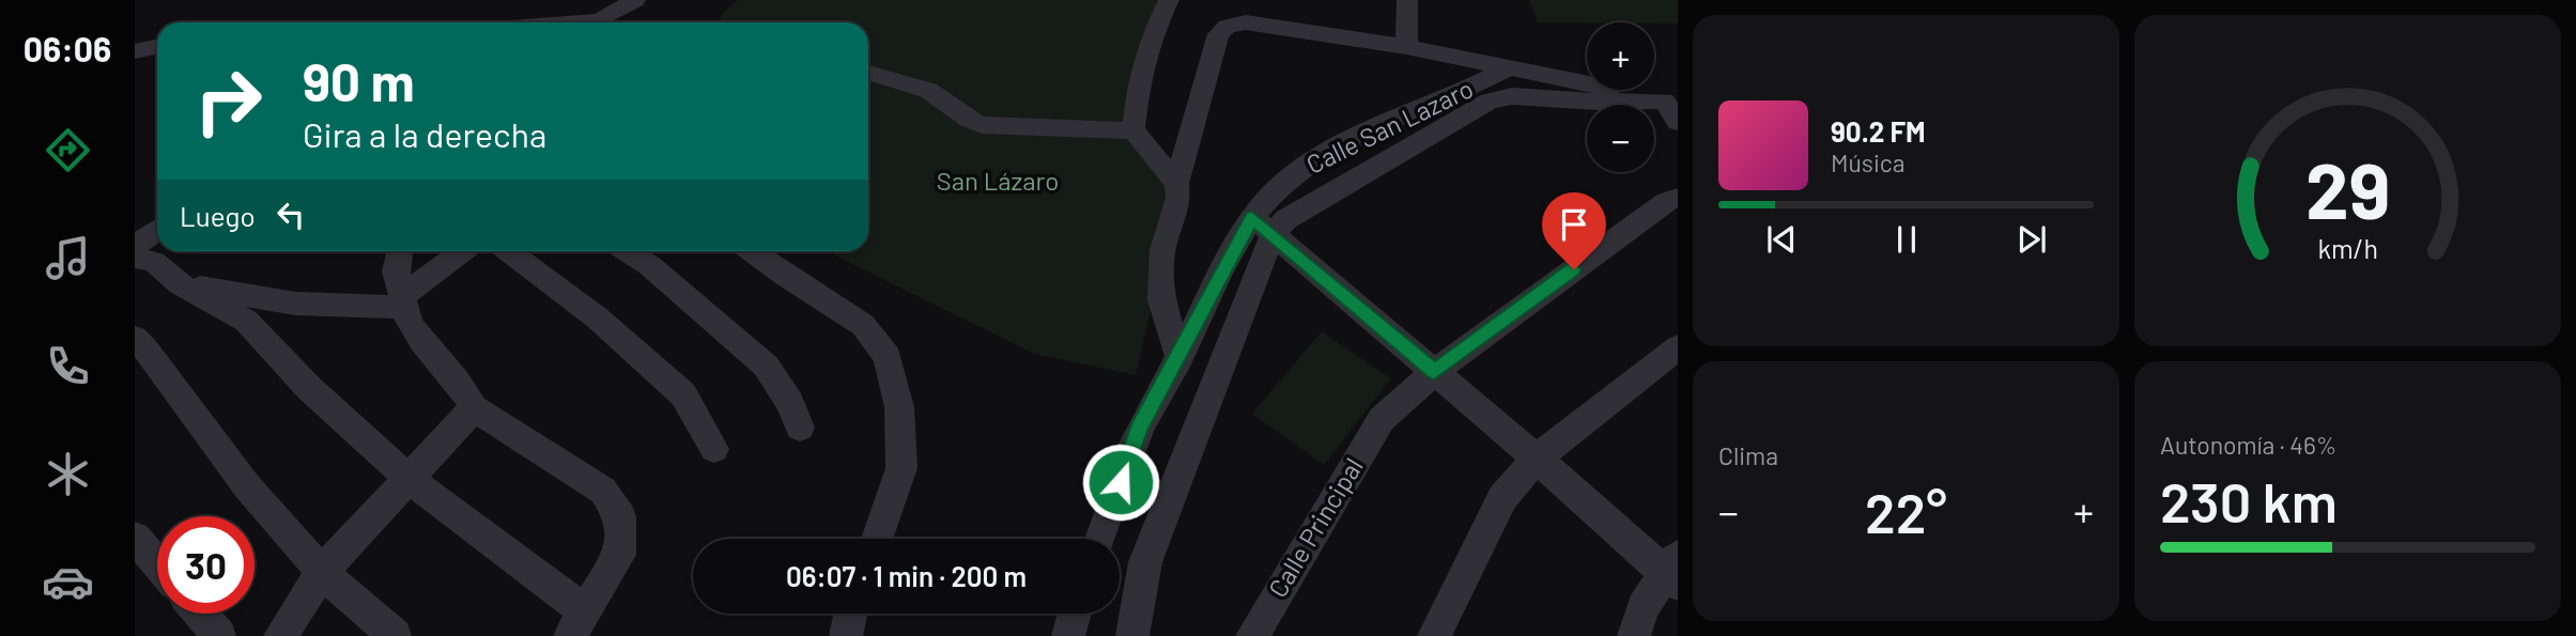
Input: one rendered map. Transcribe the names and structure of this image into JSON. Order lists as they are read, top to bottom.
{
  "streets": {
    "street": ["Calle San Lazaro", "Calle Principal"]
  },
  "parks": ["San Lázaro"],
  "page": {
    "tabs": "06:06",
    "map_buttons": ["+", "−"],
    "turn": ["90 m", "Gira a la derecha"],
    "song": ["90.2 FM", "Música"],
    "then": "Luego",
    "tile": [
      "Clima",
      ["Autonomía · 46%", "230 km"]
    ],
    "heat": ["−", "22°", "+"],
    "limit": "30",
    "trip": "06:07 · 1 min · 200 m",
    "gauge": ["29", "km/h"]
  }
}
